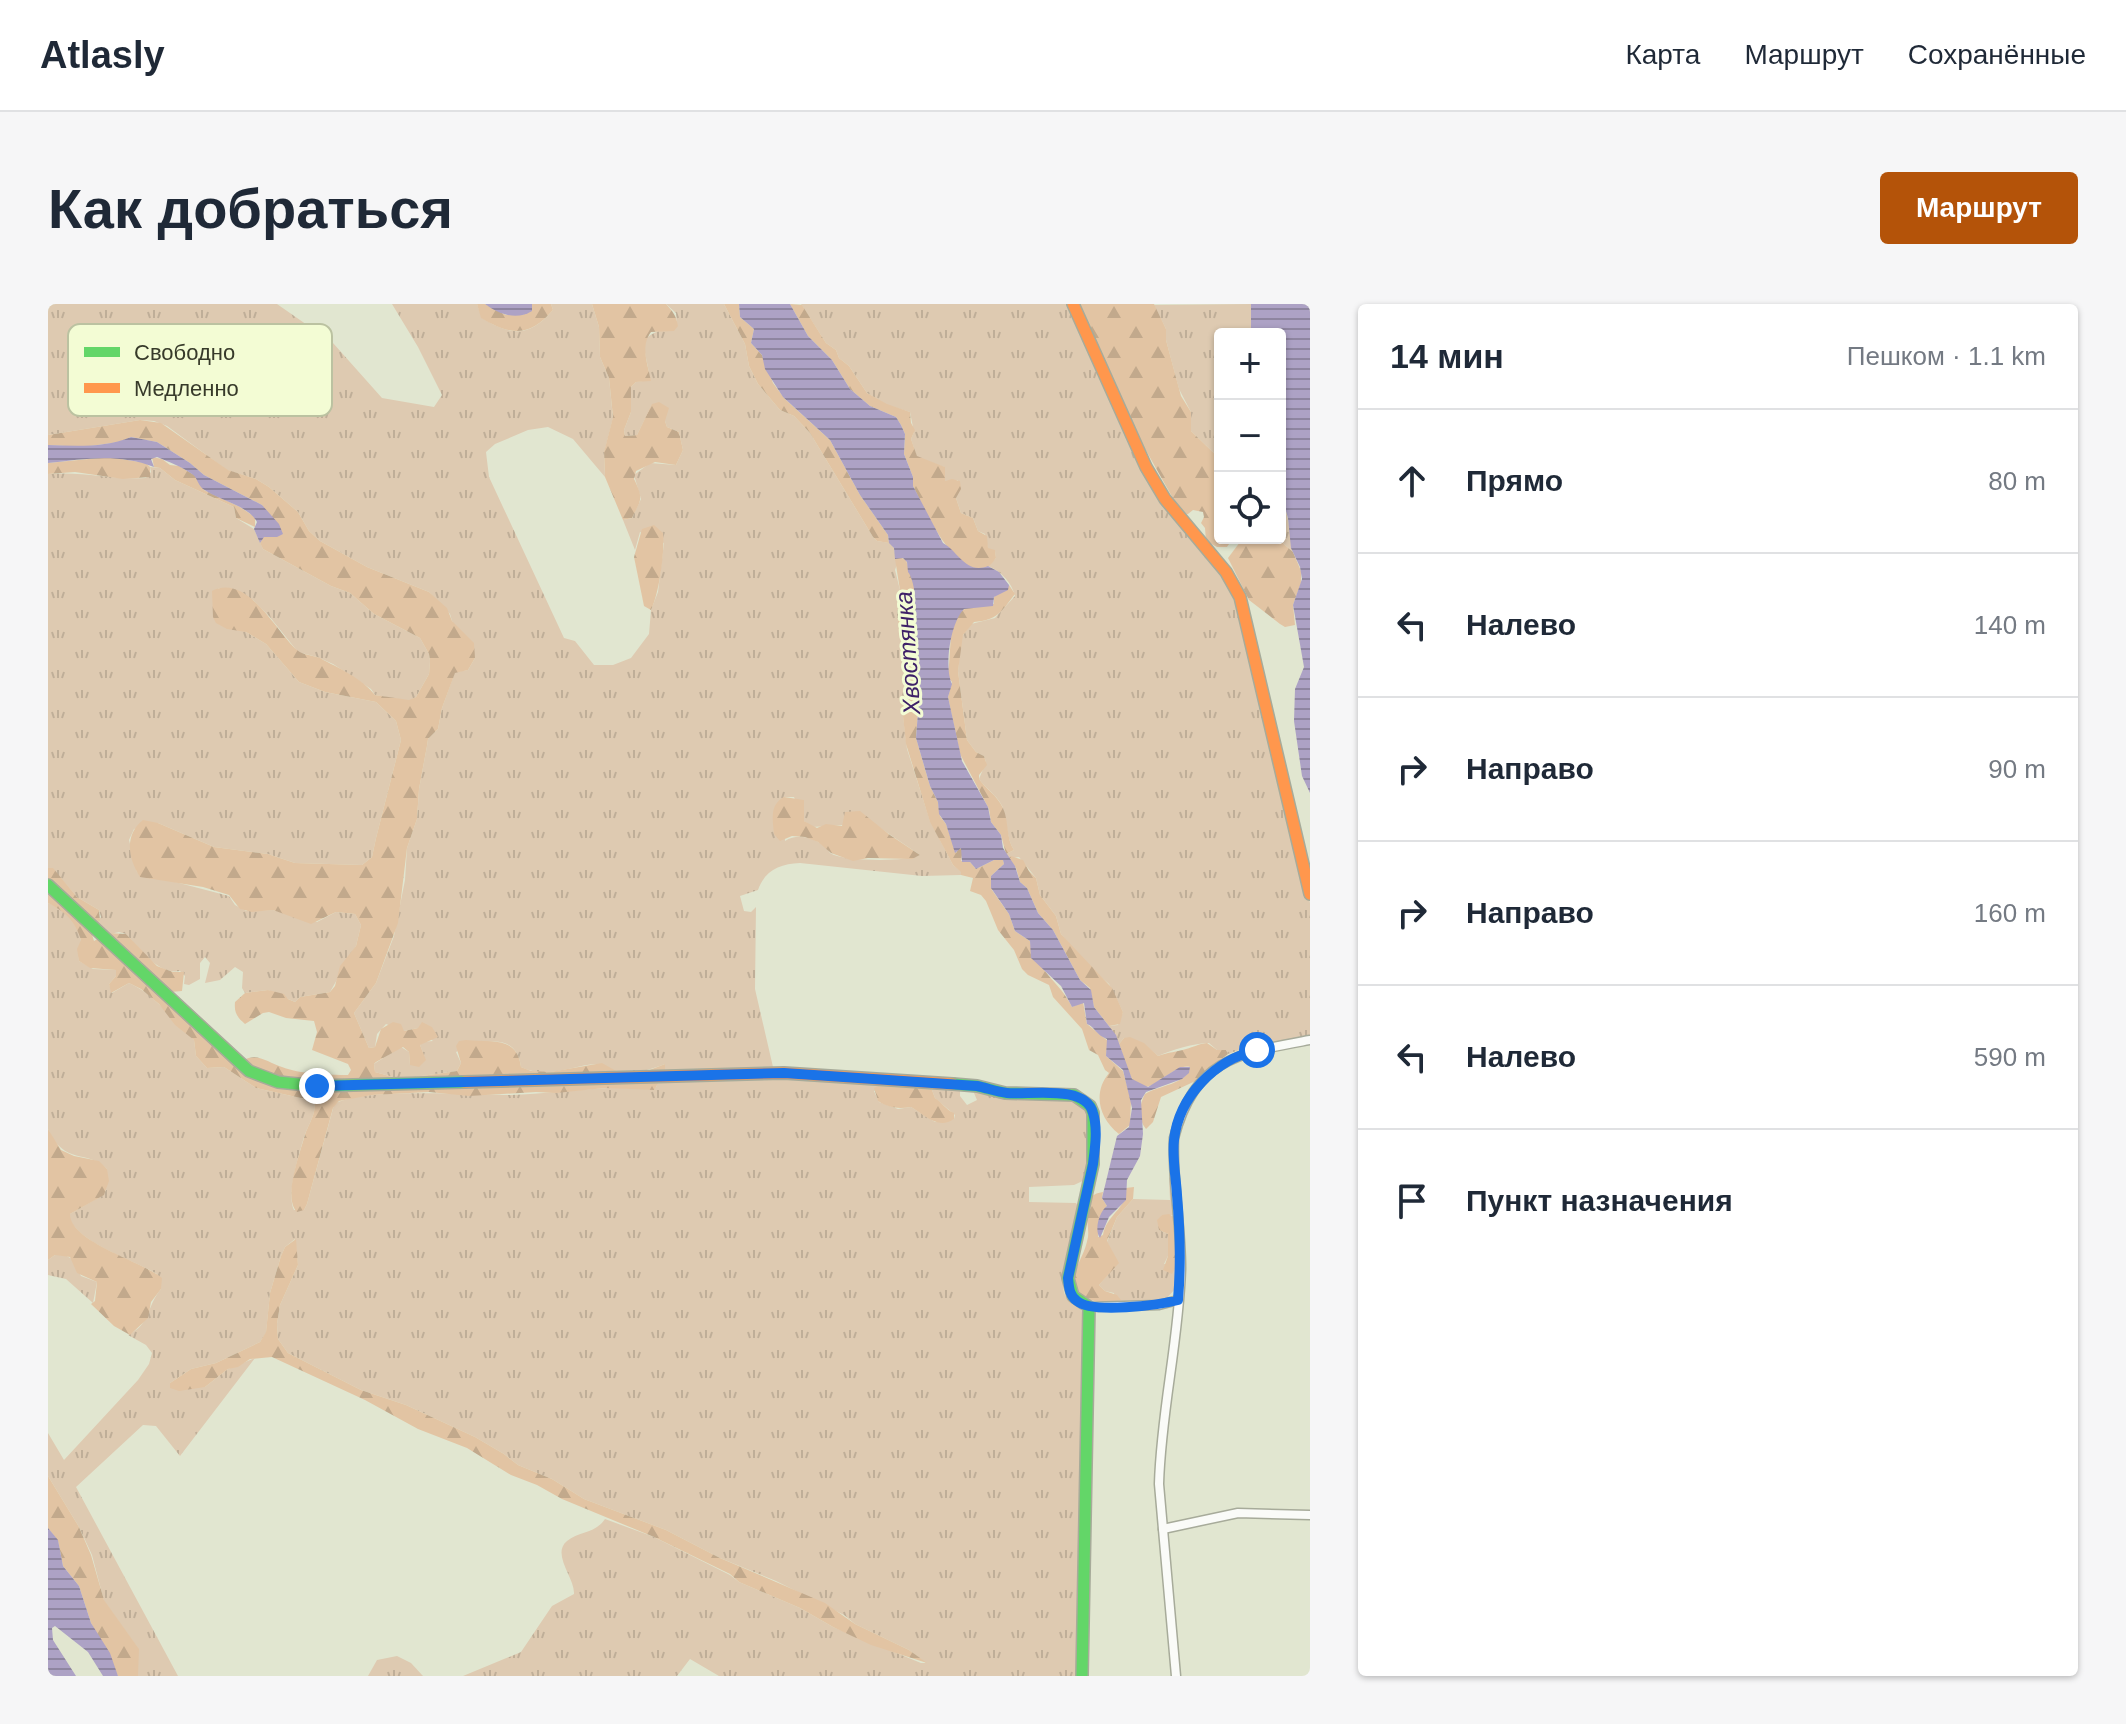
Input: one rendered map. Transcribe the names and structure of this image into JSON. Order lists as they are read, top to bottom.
{
  "water": ["Хвостянка"],
  "legend": ["Свободно", "Медленно"],
  "page": {
    "header": "Atlasly",
    "nav": ["Карта", "Маршрут", "Сохранённые"],
    "buttons": "Маршрут",
    "title": "Как добраться",
    "heading": ["14 мин", "Пешком · 1.1 km"],
    "map_buttons": ["+", "−"],
    "list": [
      ["Прямо", "80 m"],
      ["Налево", "140 m"],
      ["Направо", "90 m"],
      ["Направо", "160 m"],
      ["Налево", "590 m"],
      "Пункт назначения"
    ]
  }
}
